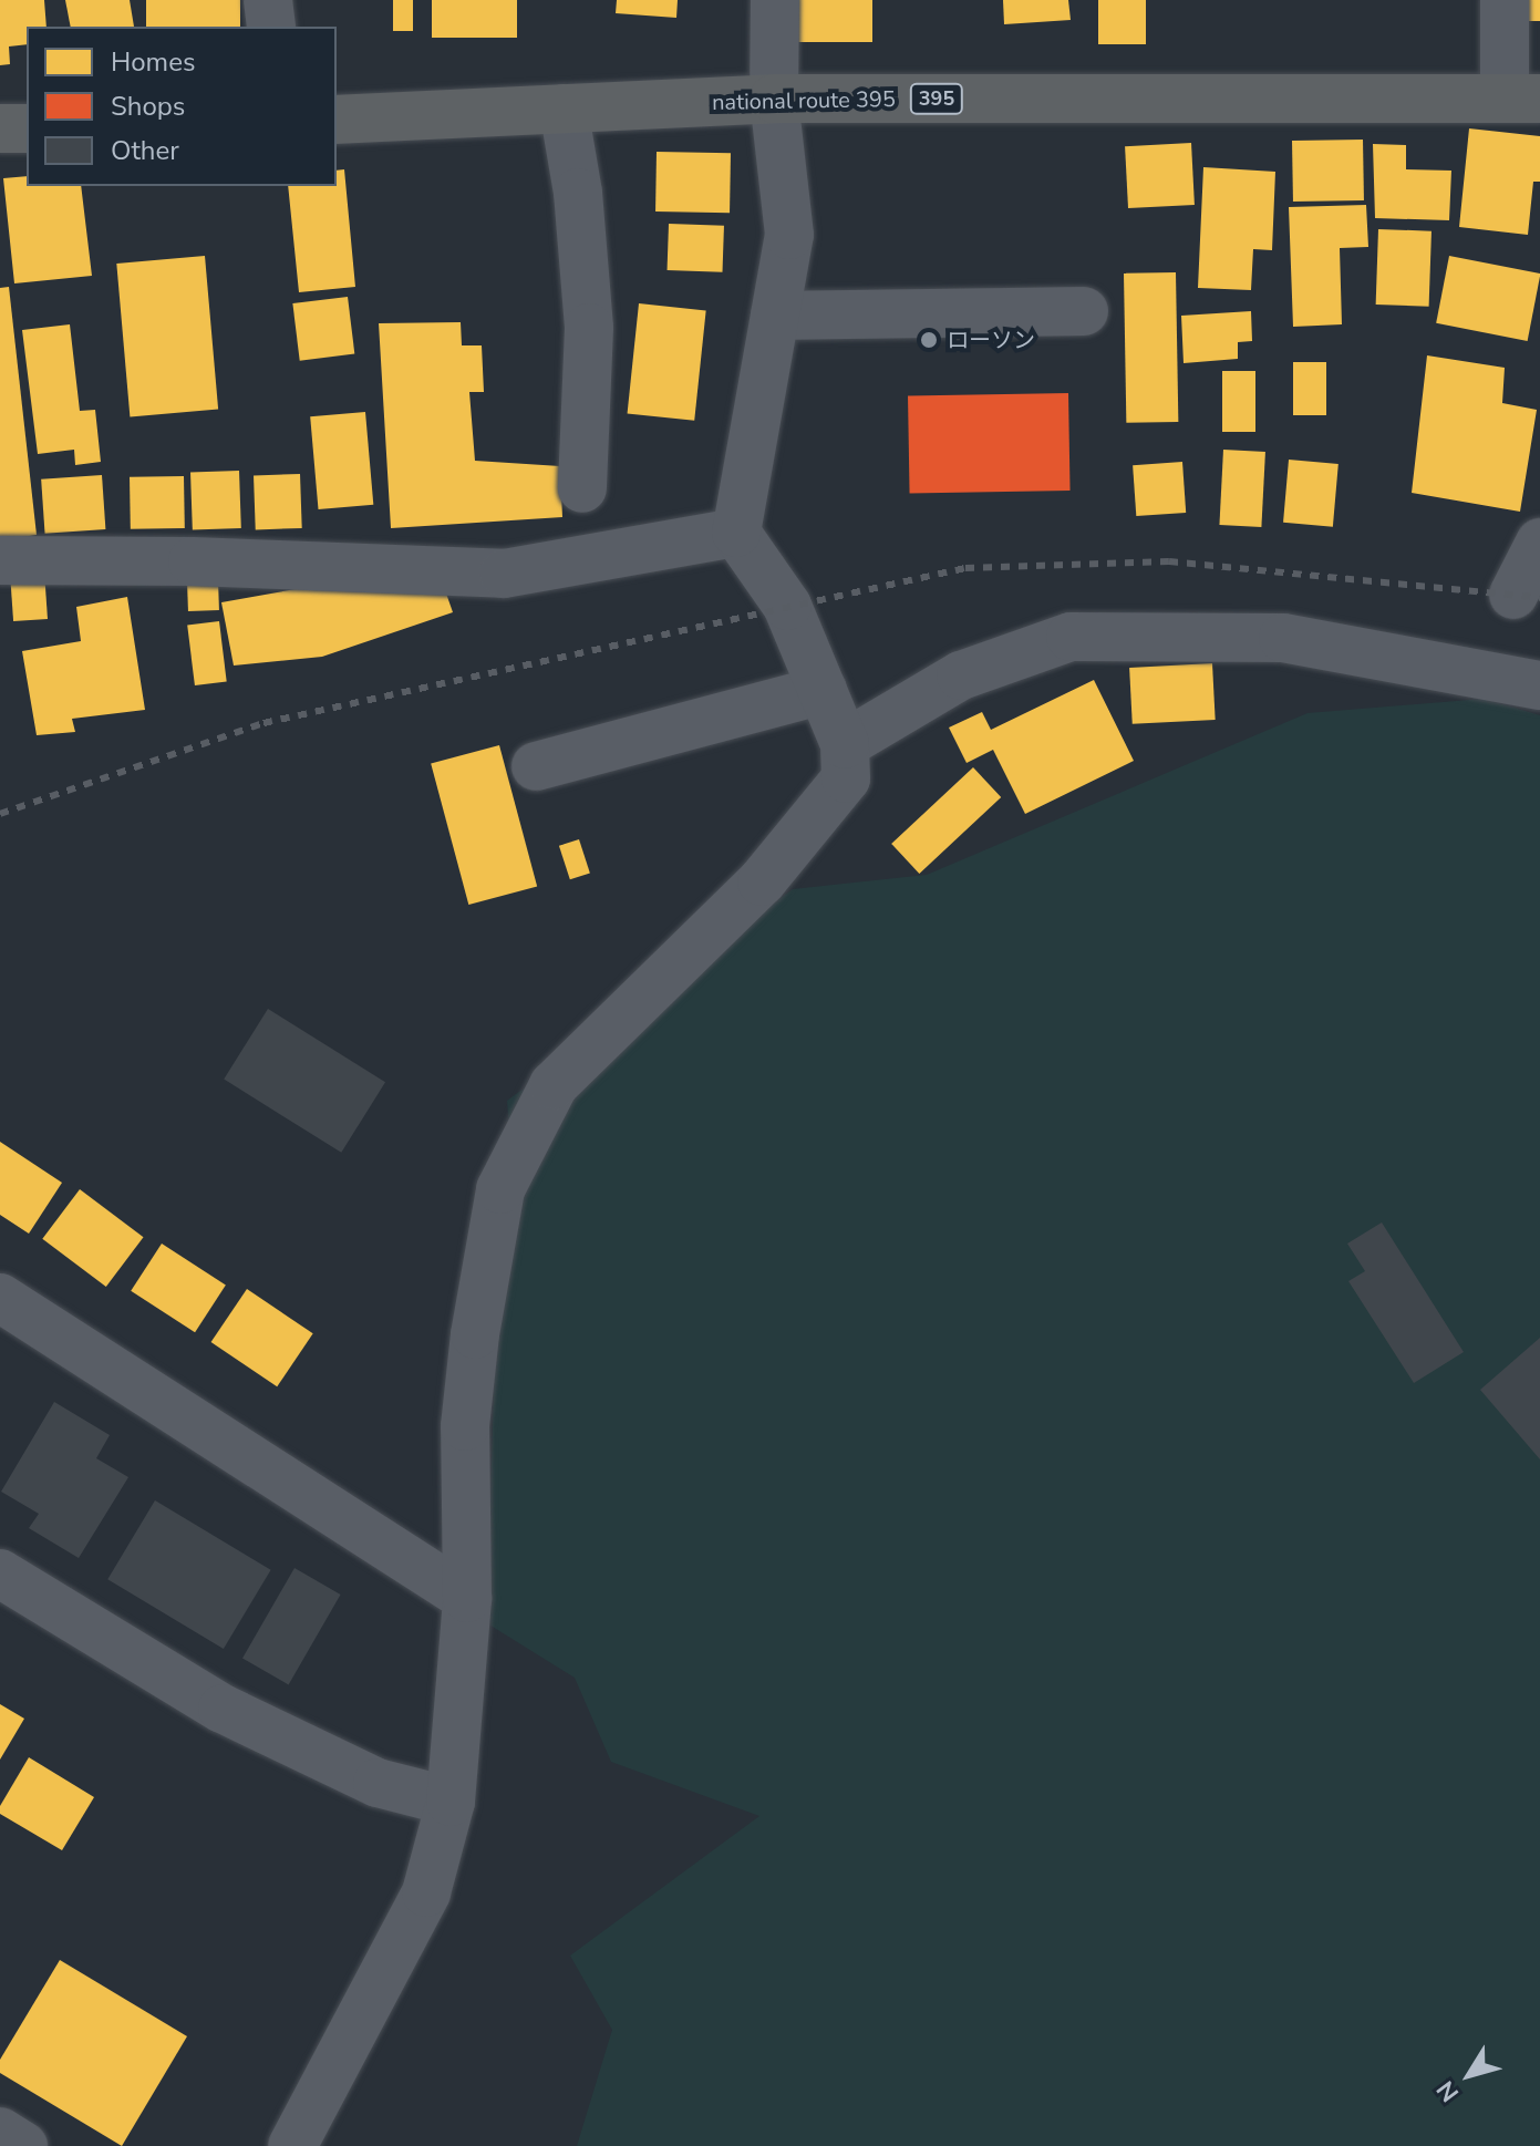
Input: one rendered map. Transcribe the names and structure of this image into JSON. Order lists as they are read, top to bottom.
{
  "streets": {
    "highway": ["395", "national route 395"]
  },
  "places": ["ローソン"],
  "legend": ["Homes", "Shops", "Other"],
  "north": "bottom left"
}
